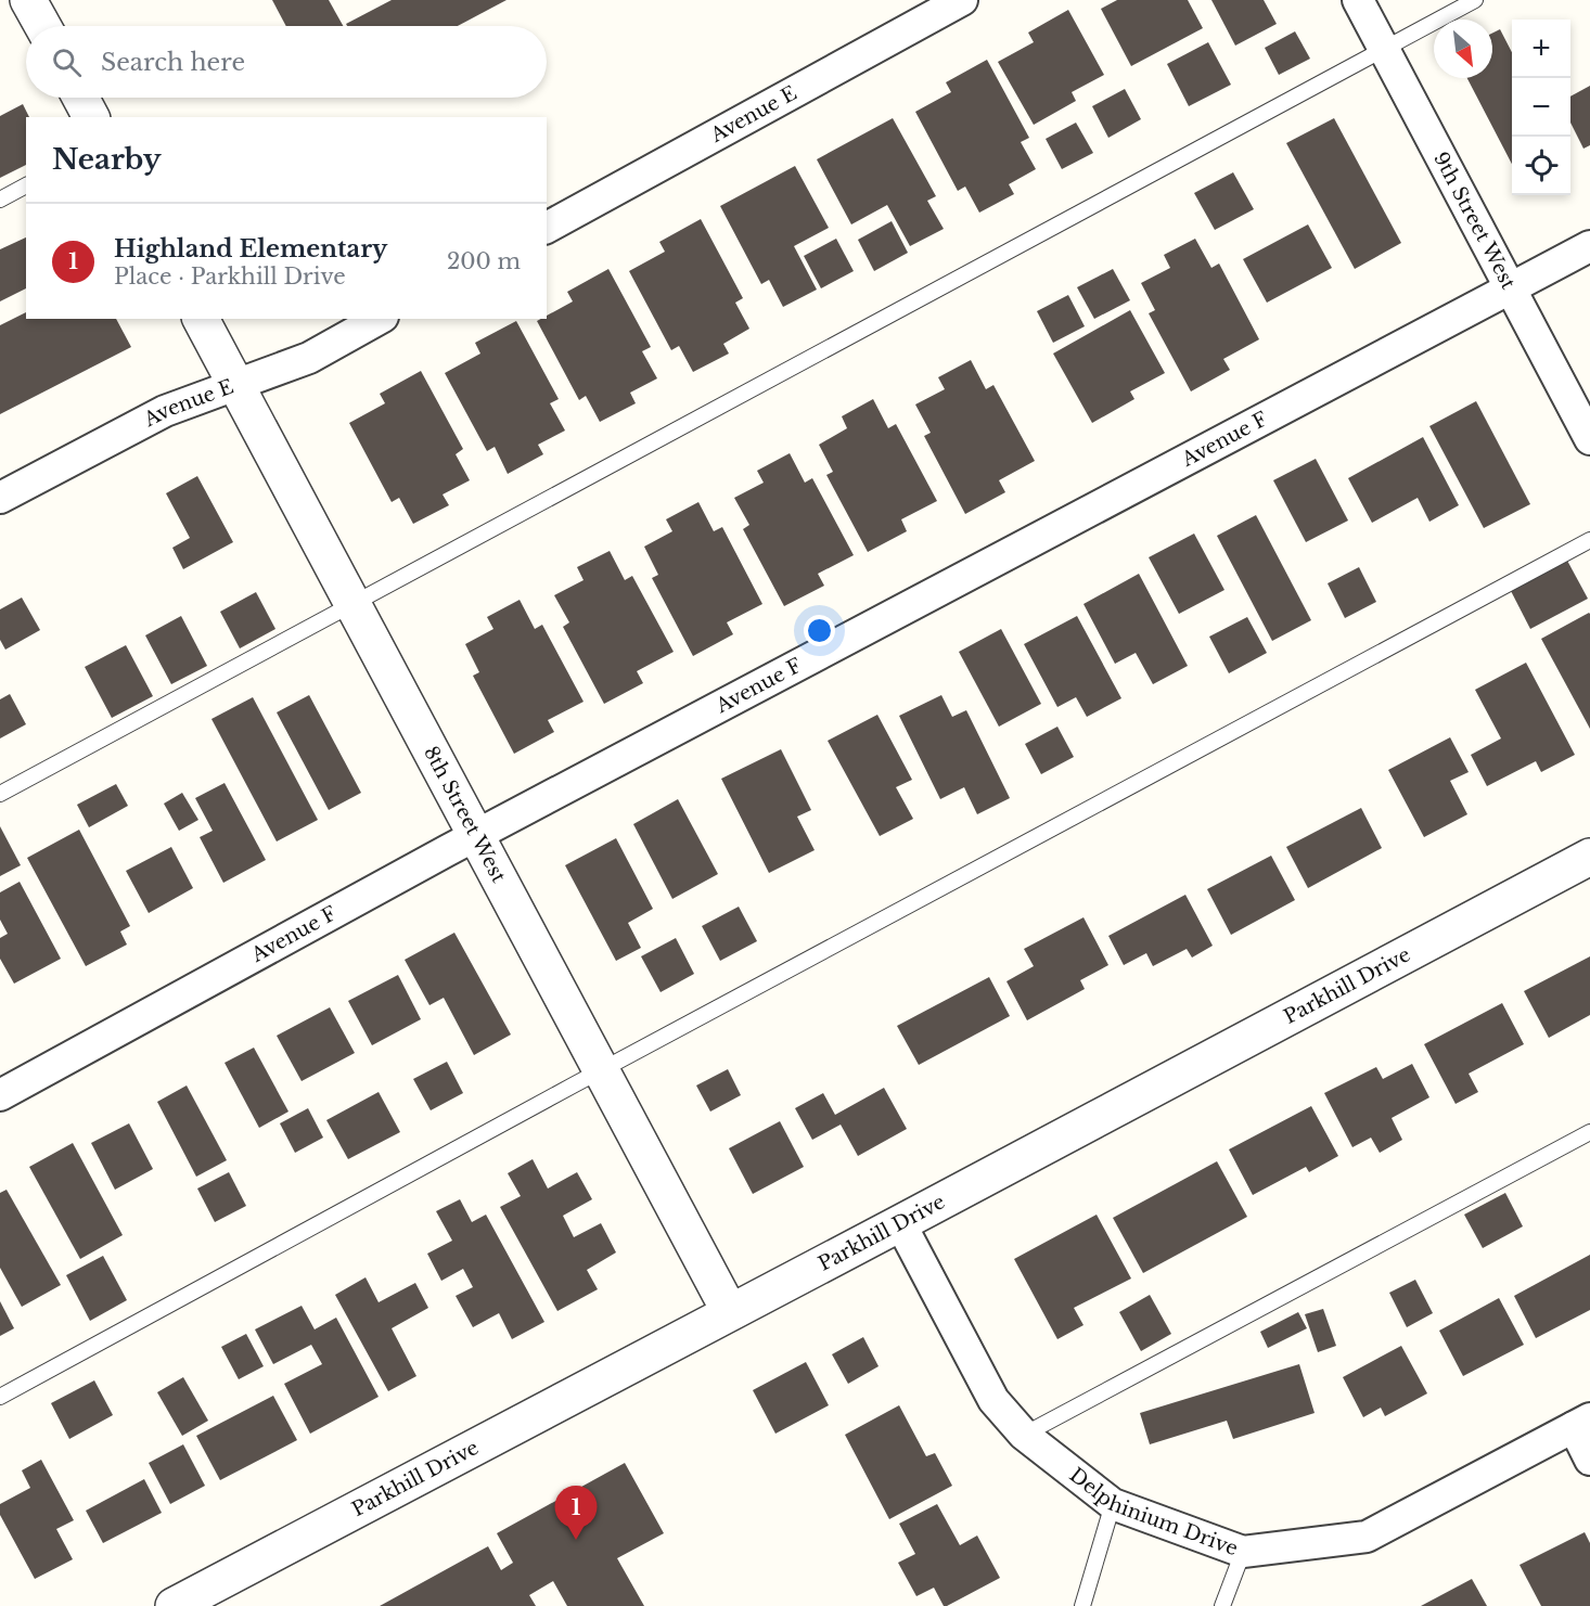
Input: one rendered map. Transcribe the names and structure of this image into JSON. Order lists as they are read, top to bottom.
{
  "streets": {
    "street": [
      "Avenue E",
      "9th Street West",
      "Avenue F",
      "8th Street West",
      "Parkhill Drive",
      "Delphinium Drive"
    ]
  },
  "crossings": [
    ["Avenue E", "8th Street West"],
    ["9th Street West", "Avenue F"],
    ["Avenue F", "8th Street West"],
    ["8th Street West", "Parkhill Drive"],
    ["Parkhill Drive", "Delphinium Drive"]
  ],
  "north": "bottom right",
  "page": {
    "map_buttons": ["+", "−"],
    "search": "Search here",
    "heading": "Nearby",
    "list": [
      {
        "mark": "1",
        "name": "Highland Elementary",
        "note": "Place · Parkhill Drive",
        "value": "200 m"
      }
    ],
    "pins": "1"
  }
}
